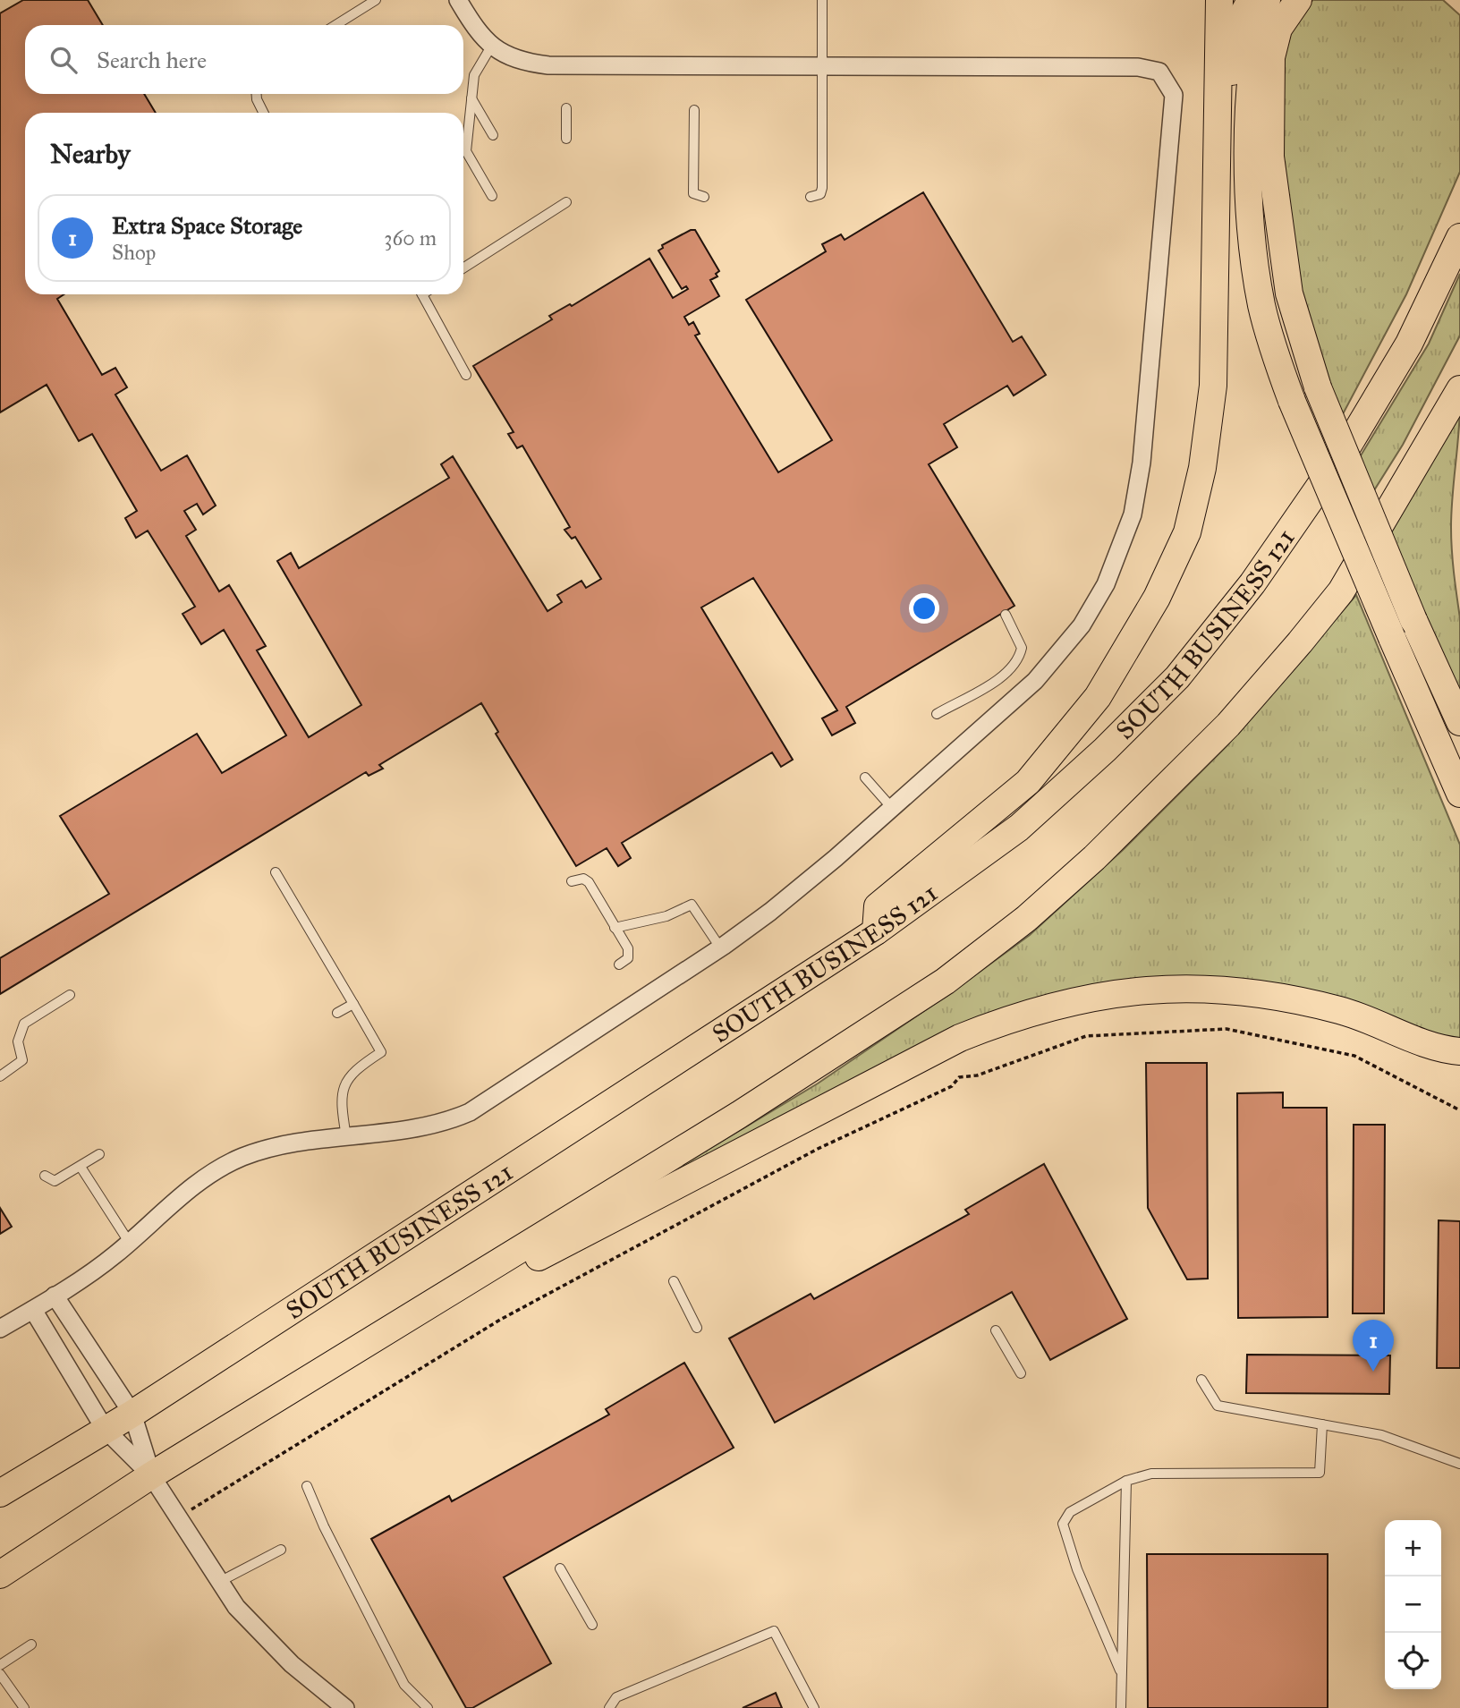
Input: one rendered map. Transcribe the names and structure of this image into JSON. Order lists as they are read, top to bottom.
{
  "streets": {
    "main road": ["SOUTH BUSINESS 121"]
  },
  "page": {
    "search": "Search here",
    "heading": "Nearby",
    "list": [
      {
        "mark": "1",
        "name": "Extra Space Storage",
        "note": "Shop",
        "value": "360 m"
      }
    ],
    "pins": "1",
    "map_buttons": ["+", "−"]
  }
}
